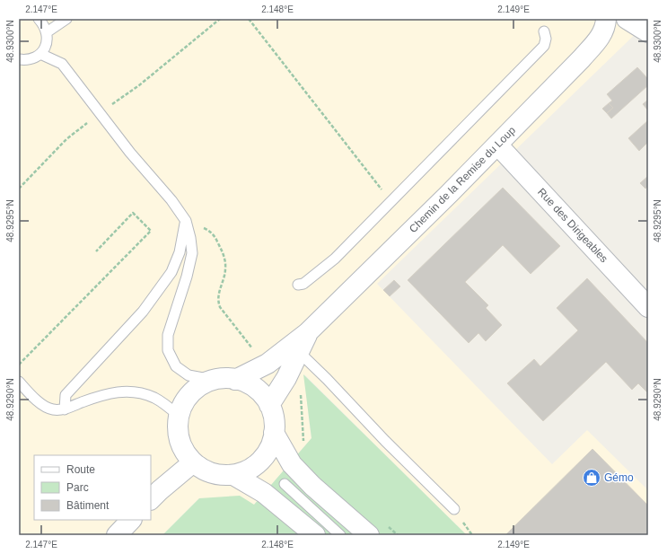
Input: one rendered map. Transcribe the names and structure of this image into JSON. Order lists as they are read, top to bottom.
{
  "streets": {
    "street": ["Chemin de la Remise du Loup", "Rue des Dirigeables"]
  },
  "crossings": [
    ["Chemin de la Remise du Loup", "Rue des Dirigeables"]
  ],
  "places": {
    "shop": ["Gémo"]
  },
  "legend": ["Route", "Parc", "Bâtiment"],
  "coordinates": [
    "2.147°E",
    "2.148°E",
    "2.149°E",
    "48.9300°N",
    "48.9295°N",
    "48.9290°N"
  ]
}
